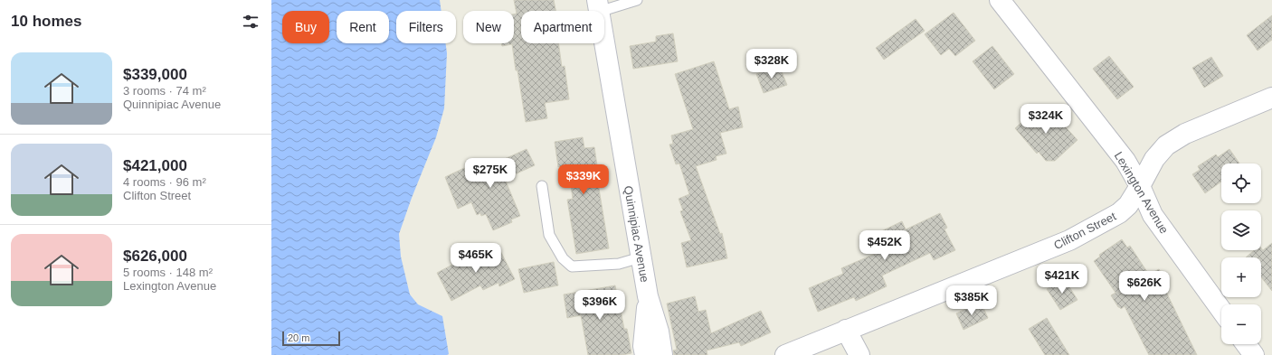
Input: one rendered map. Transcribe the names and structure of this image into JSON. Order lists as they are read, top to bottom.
{
  "streets": {
    "street": ["Lexington Avenue", "Clifton Street", "Quinnipiac Avenue"]
  },
  "crossings": [
    ["Lexington Avenue", "Clifton Street"]
  ],
  "scale_bar": "20 m",
  "page": {
    "heading": "10 homes",
    "chip": [
      "Buy",
      "Rent",
      "Filters",
      "New",
      "Apartment"
    ],
    "list": [
      {
        "name": "$339,000",
        "note": "3 rooms · 74 m² · Quinnipiac Avenue"
      },
      {
        "name": "$421,000",
        "note": "4 rooms · 96 m² · Clifton Street"
      },
      {
        "name": "$626,000",
        "note": "5 rooms · 148 m² · Lexington Avenue"
      }
    ],
    "price": [
      "$328K",
      "$324K",
      "$275K",
      "$339K",
      "$452K",
      "$465K",
      "$421K",
      "$626K",
      "$385K",
      "$396K"
    ],
    "map_buttons": ["+", "−"],
    "scale": "20 m"
  }
}
